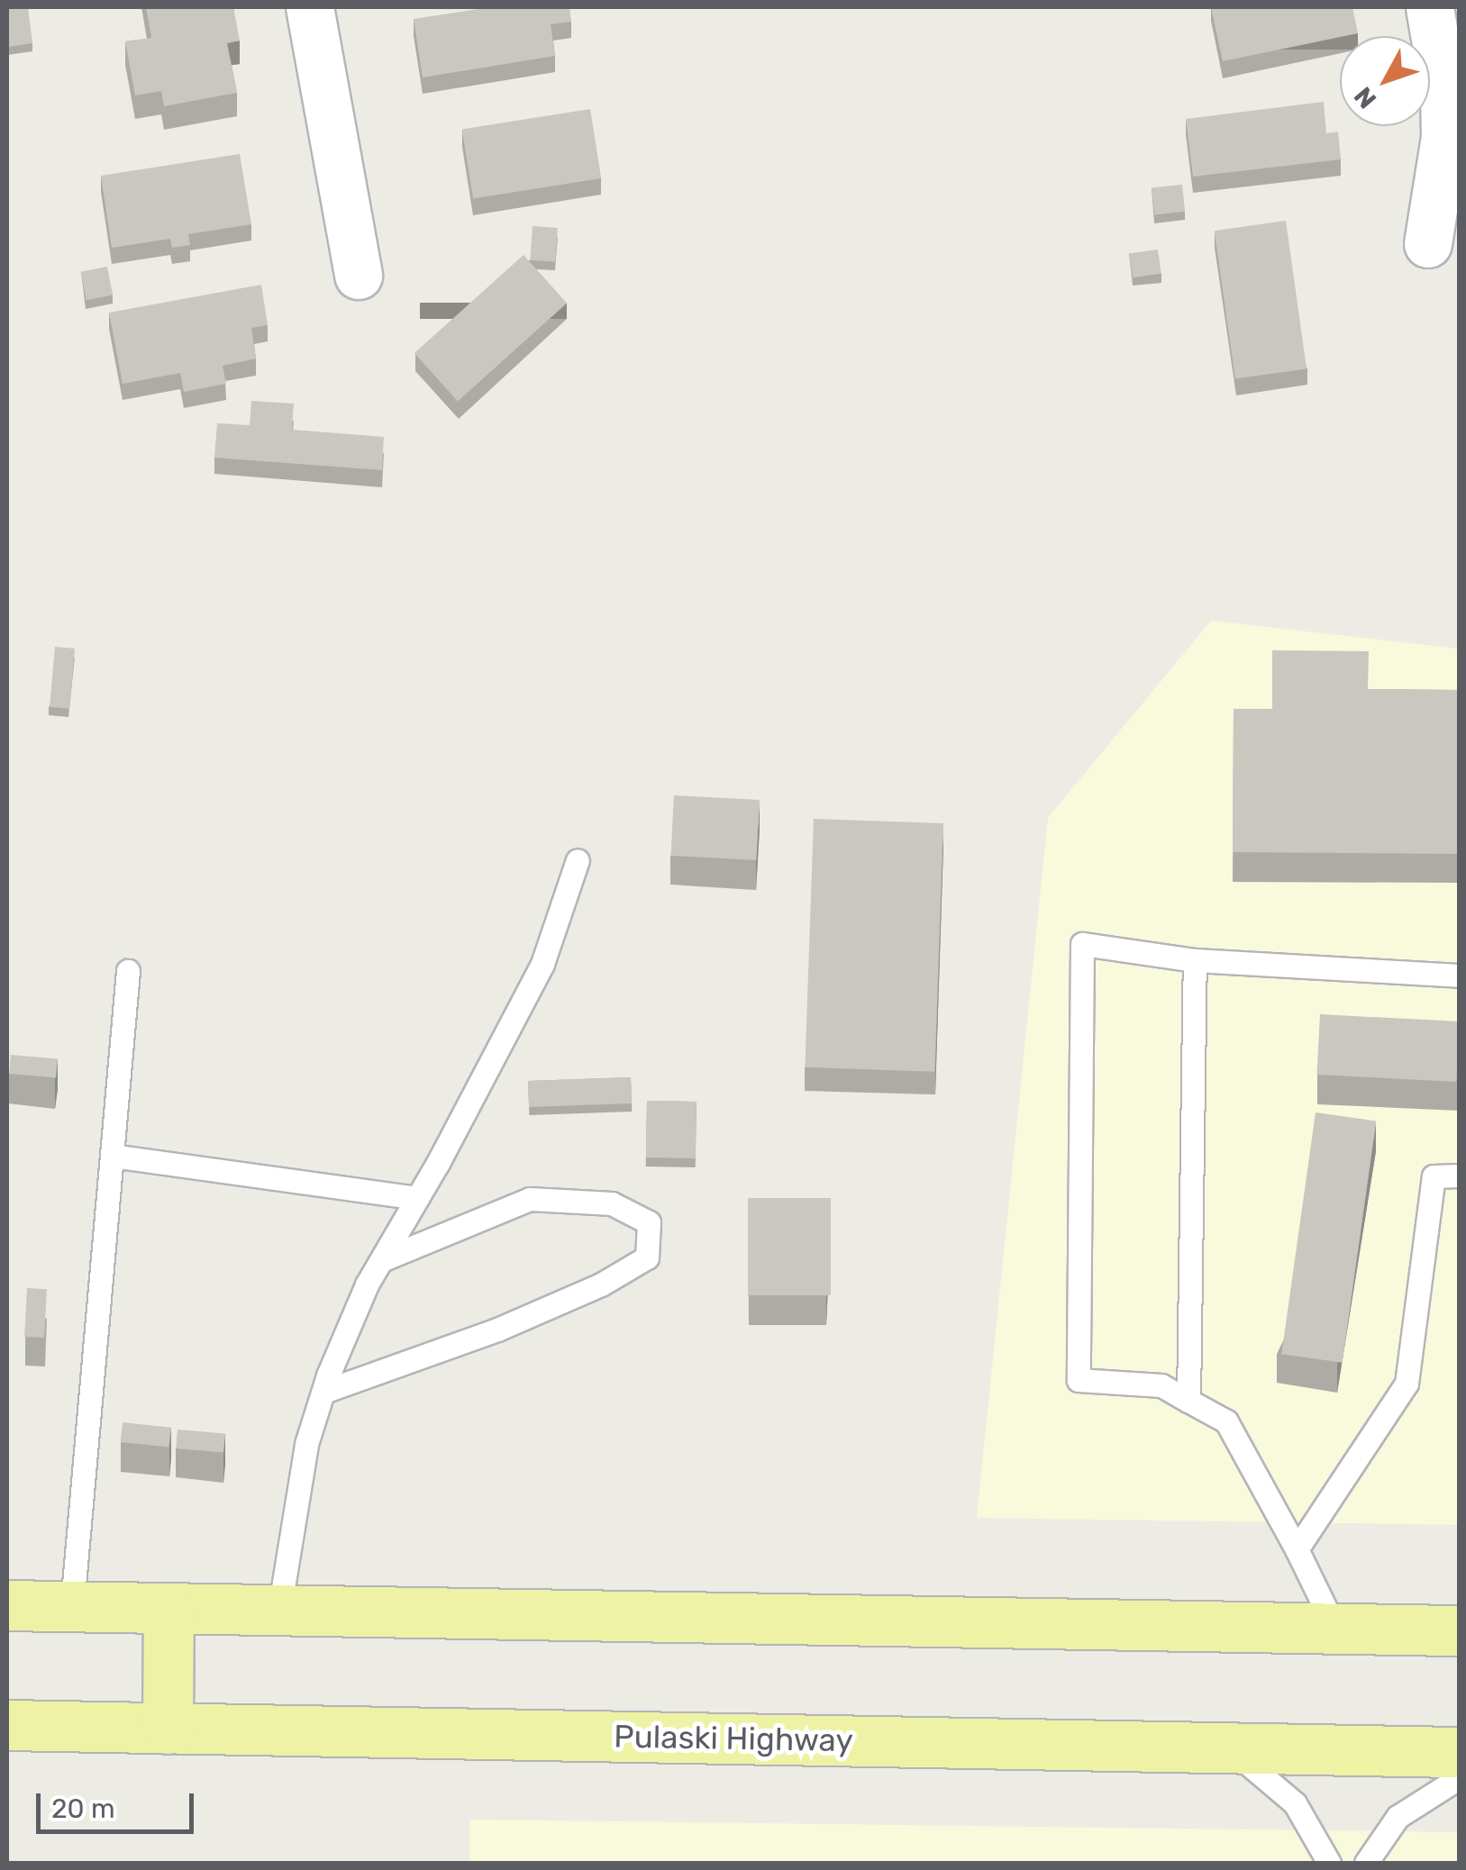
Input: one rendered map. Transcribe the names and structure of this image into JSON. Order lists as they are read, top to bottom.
{
  "streets": {
    "highway": ["Pulaski Highway"]
  },
  "scale_bar": "20 m",
  "north": "bottom left"
}
